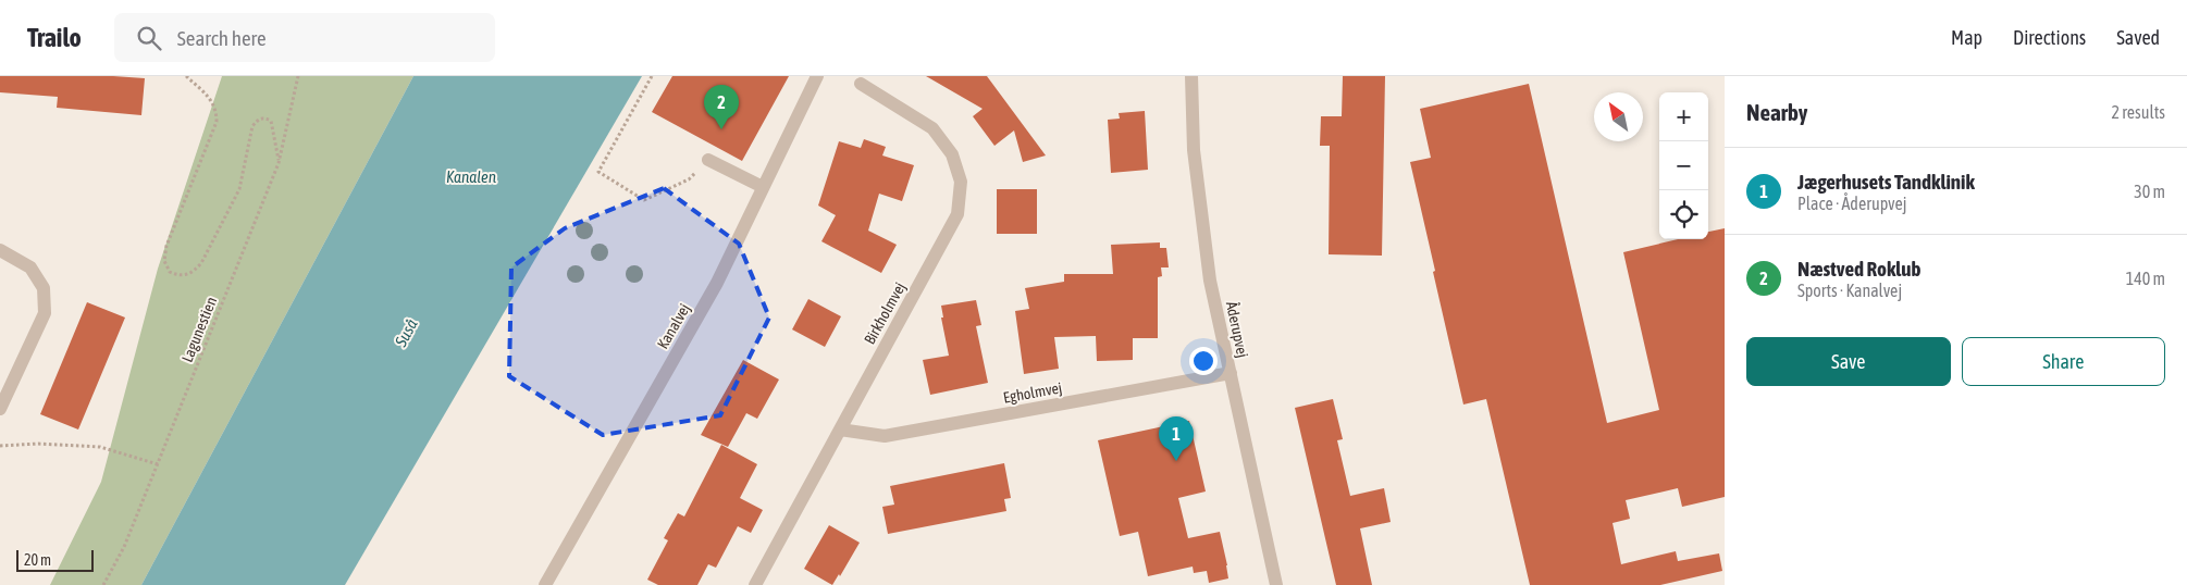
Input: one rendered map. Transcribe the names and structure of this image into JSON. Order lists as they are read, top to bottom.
{
  "streets": {
    "street": [
      "Birkholmvej",
      "Kanalvej",
      "Åderupvej",
      "Egholmvej"
    ],
    "path": ["Lagunestien"]
  },
  "crossings": [
    ["Birkholmvej", "Egholmvej"],
    ["Åderupvej", "Egholmvej"]
  ],
  "water": ["Kanalen", "Suså"],
  "scale_bar": "20 m",
  "north": "top left",
  "page": {
    "header": "Trailo",
    "search": "Search here",
    "nav": ["Map", "Directions", "Saved"],
    "heading": ["Nearby", "2 results"],
    "pins": ["2", "1"],
    "map_buttons": ["+", "−"],
    "list": [
      {
        "mark": "1",
        "name": "Jægerhusets Tandklinik",
        "note": "Place · Åderupvej",
        "value": "30 m"
      },
      {
        "mark": "2",
        "name": "Næstved Roklub",
        "note": "Sports · Kanalvej",
        "value": "140 m"
      }
    ],
    "buttons": ["Save", "Share"],
    "scale": "20 m"
  }
}
